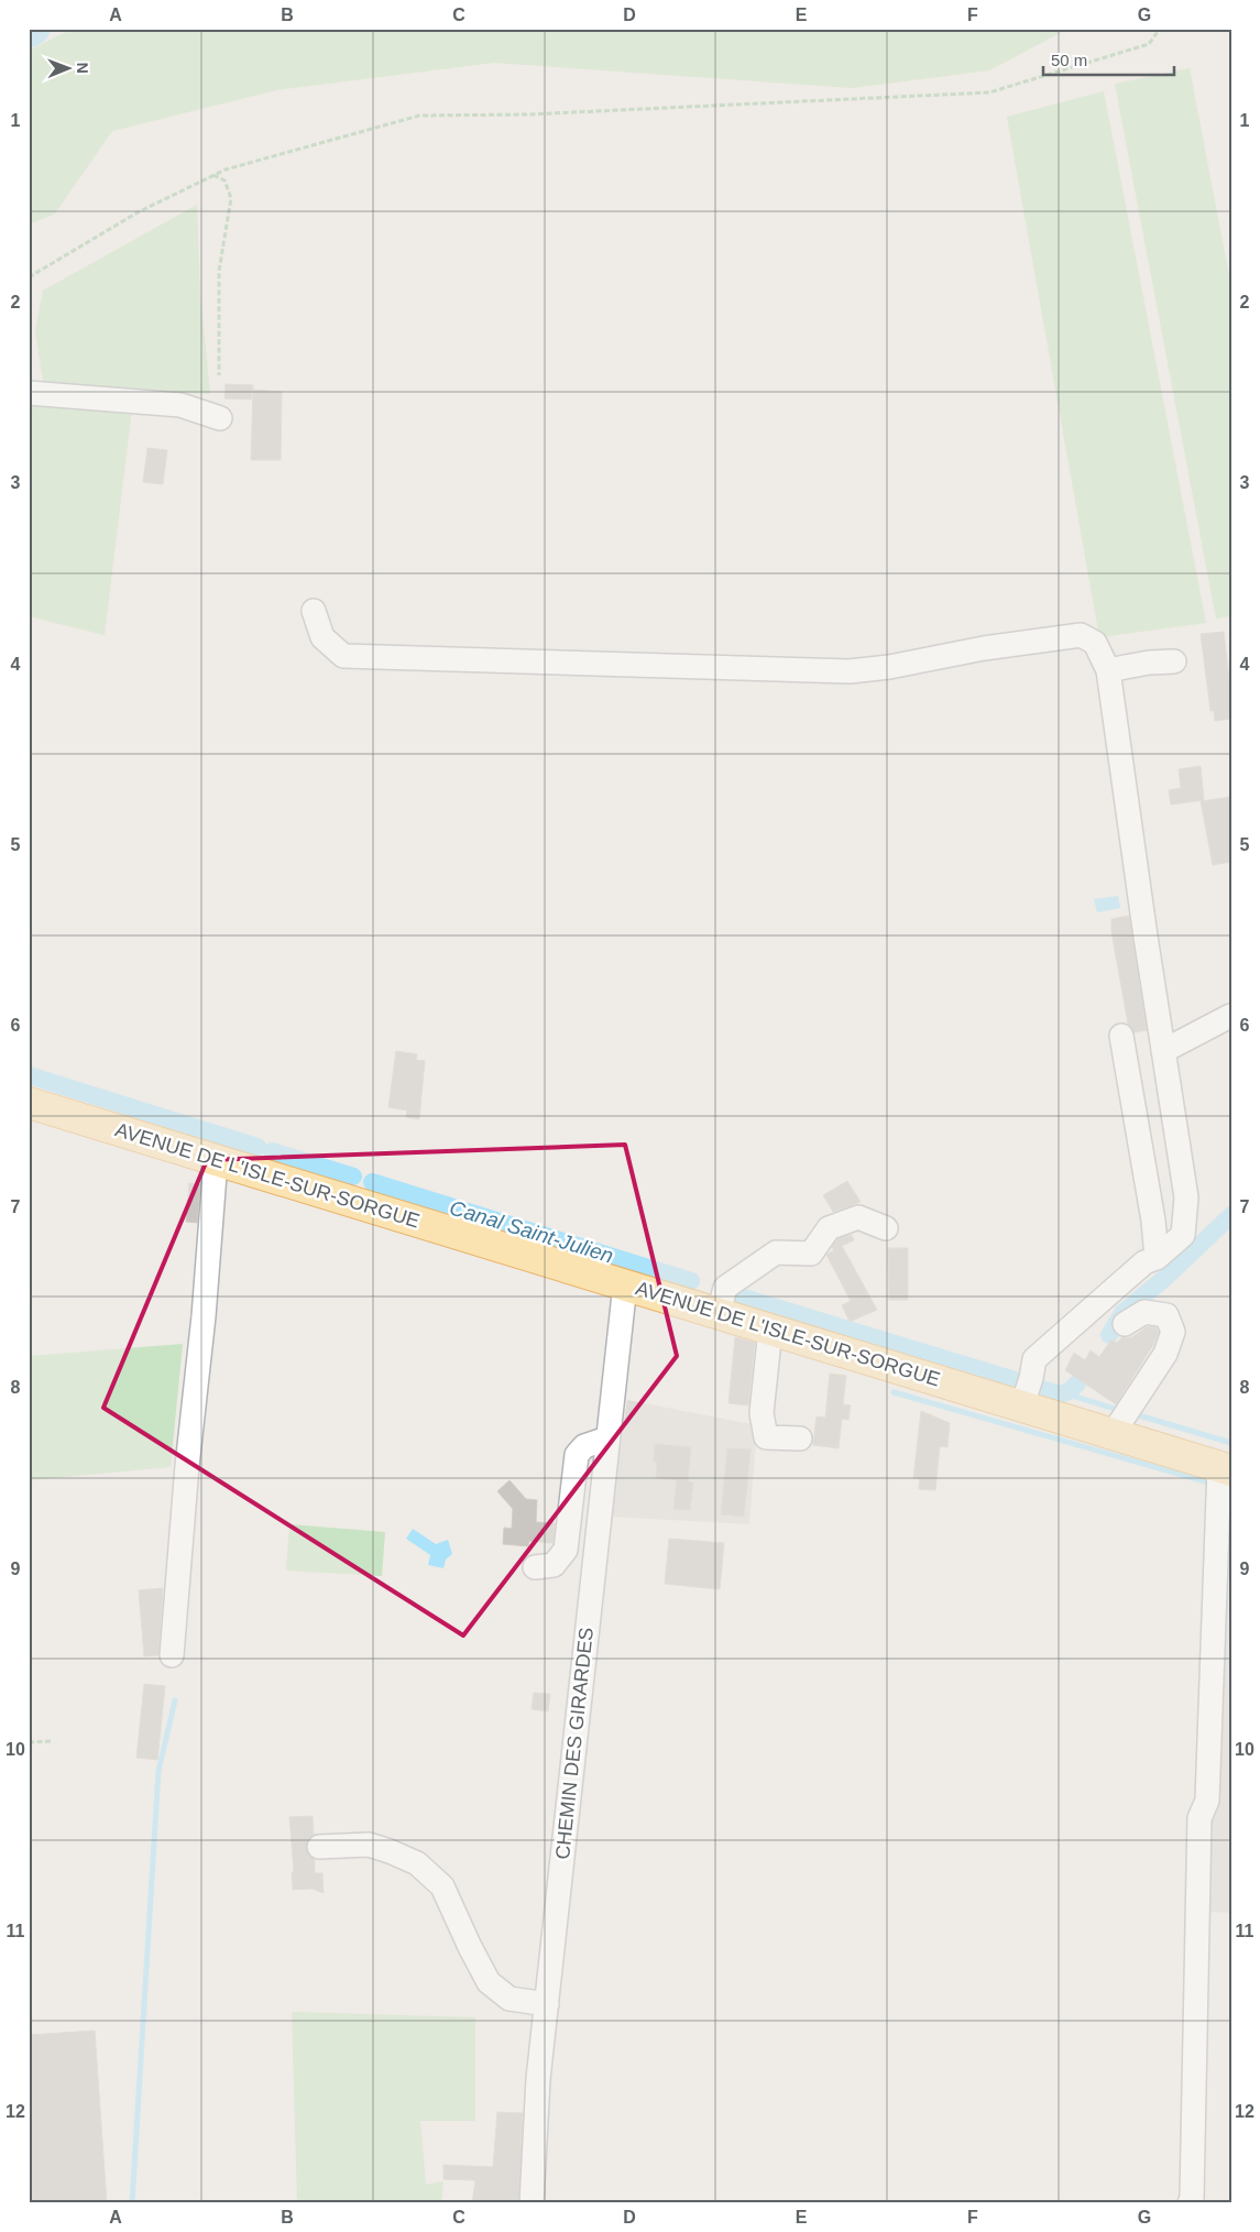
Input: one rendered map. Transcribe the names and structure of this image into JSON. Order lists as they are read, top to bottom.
{
  "streets": {
    "main road": ["AVENUE DE L'ISLE-SUR-SORGUE"],
    "street": ["CHEMIN DES GIRARDES"]
  },
  "crossings": [
    ["AVENUE DE L'ISLE-SUR-SORGUE", "CHEMIN DES GIRARDES"]
  ],
  "water": ["Canal Saint-Julien"],
  "scale_bar": "50 m",
  "north": "right",
  "grid": {
    "columns": [
      "A",
      "B",
      "C",
      "D",
      "E",
      "F",
      "G"
    ],
    "rows": [
      "1",
      "2",
      "3",
      "4",
      "5",
      "6",
      "7",
      "8",
      "9",
      "10",
      "11",
      "12"
    ]
  }
}
